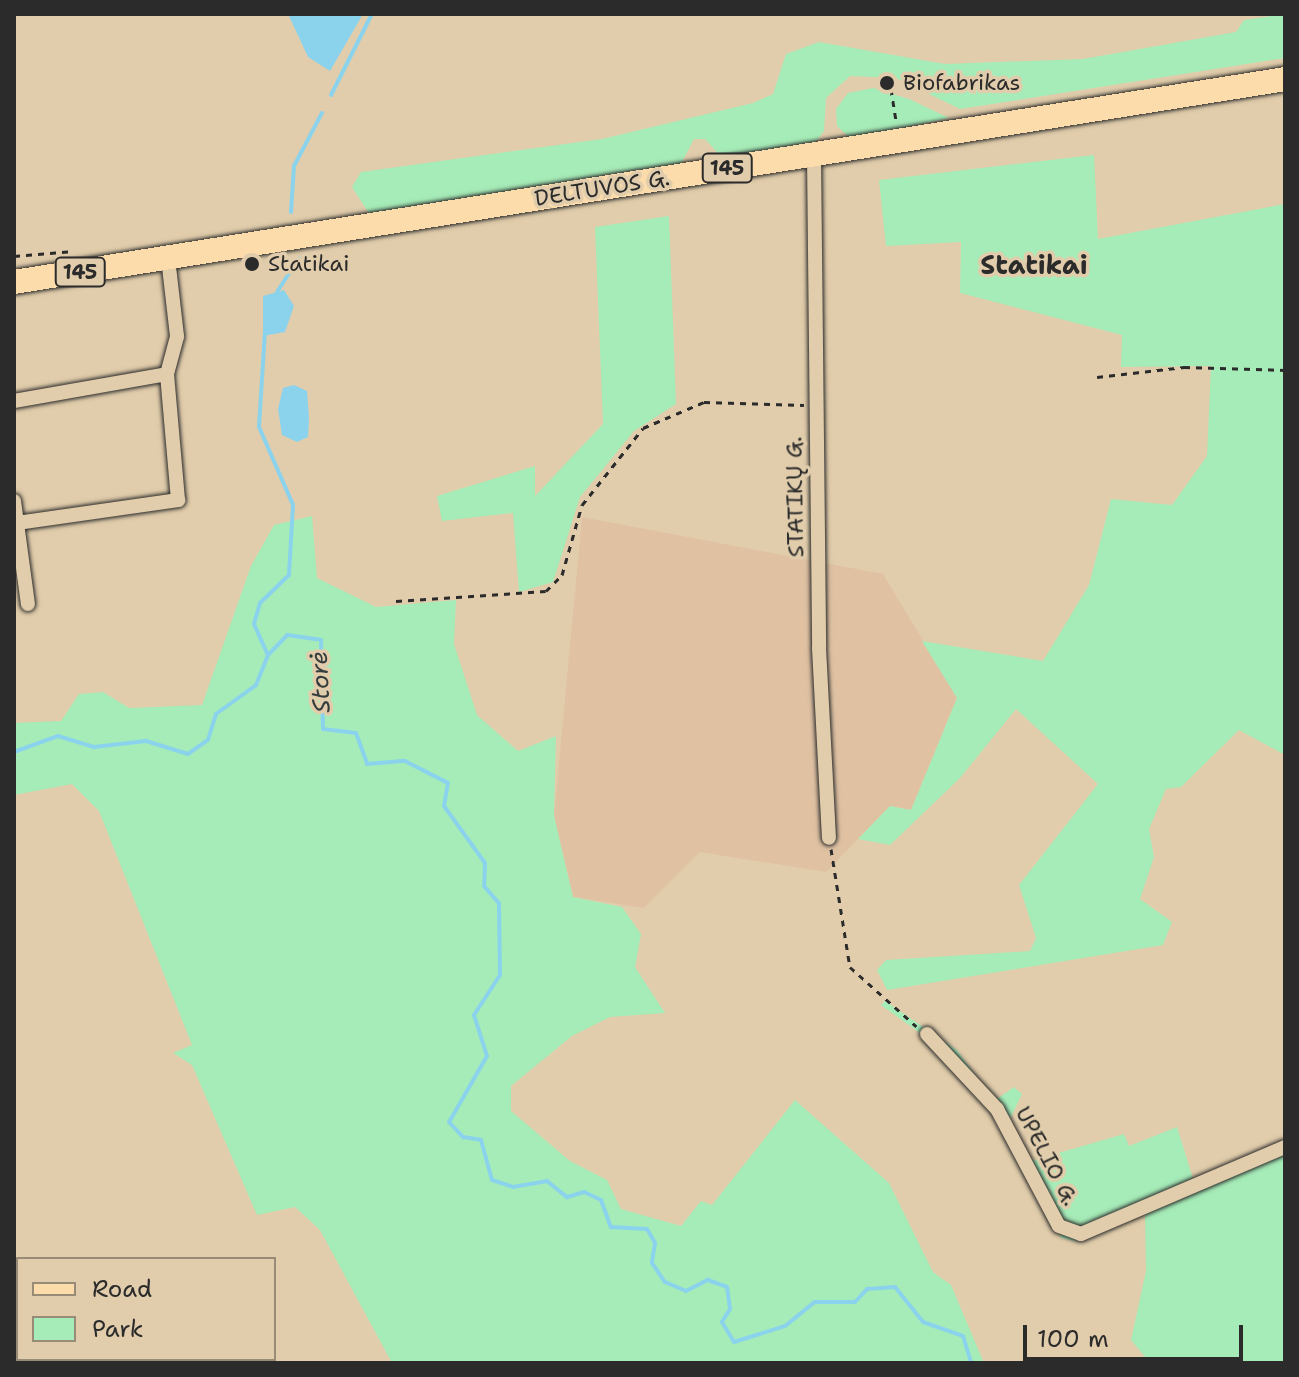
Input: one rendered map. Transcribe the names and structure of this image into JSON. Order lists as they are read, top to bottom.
{
  "streets": {
    "main road": ["145", "DELTUVOS G."],
    "street": ["STATIKŲ G.", "UPELIO G."]
  },
  "crossings": [
    ["DELTUVOS G.", "STATIKŲ G."]
  ],
  "districts": ["Statikai"],
  "water": ["Storė"],
  "places": ["Biofabrikas", "Statikai"],
  "legend": ["Road", "Park"],
  "scale_bar": "100 m"
}
